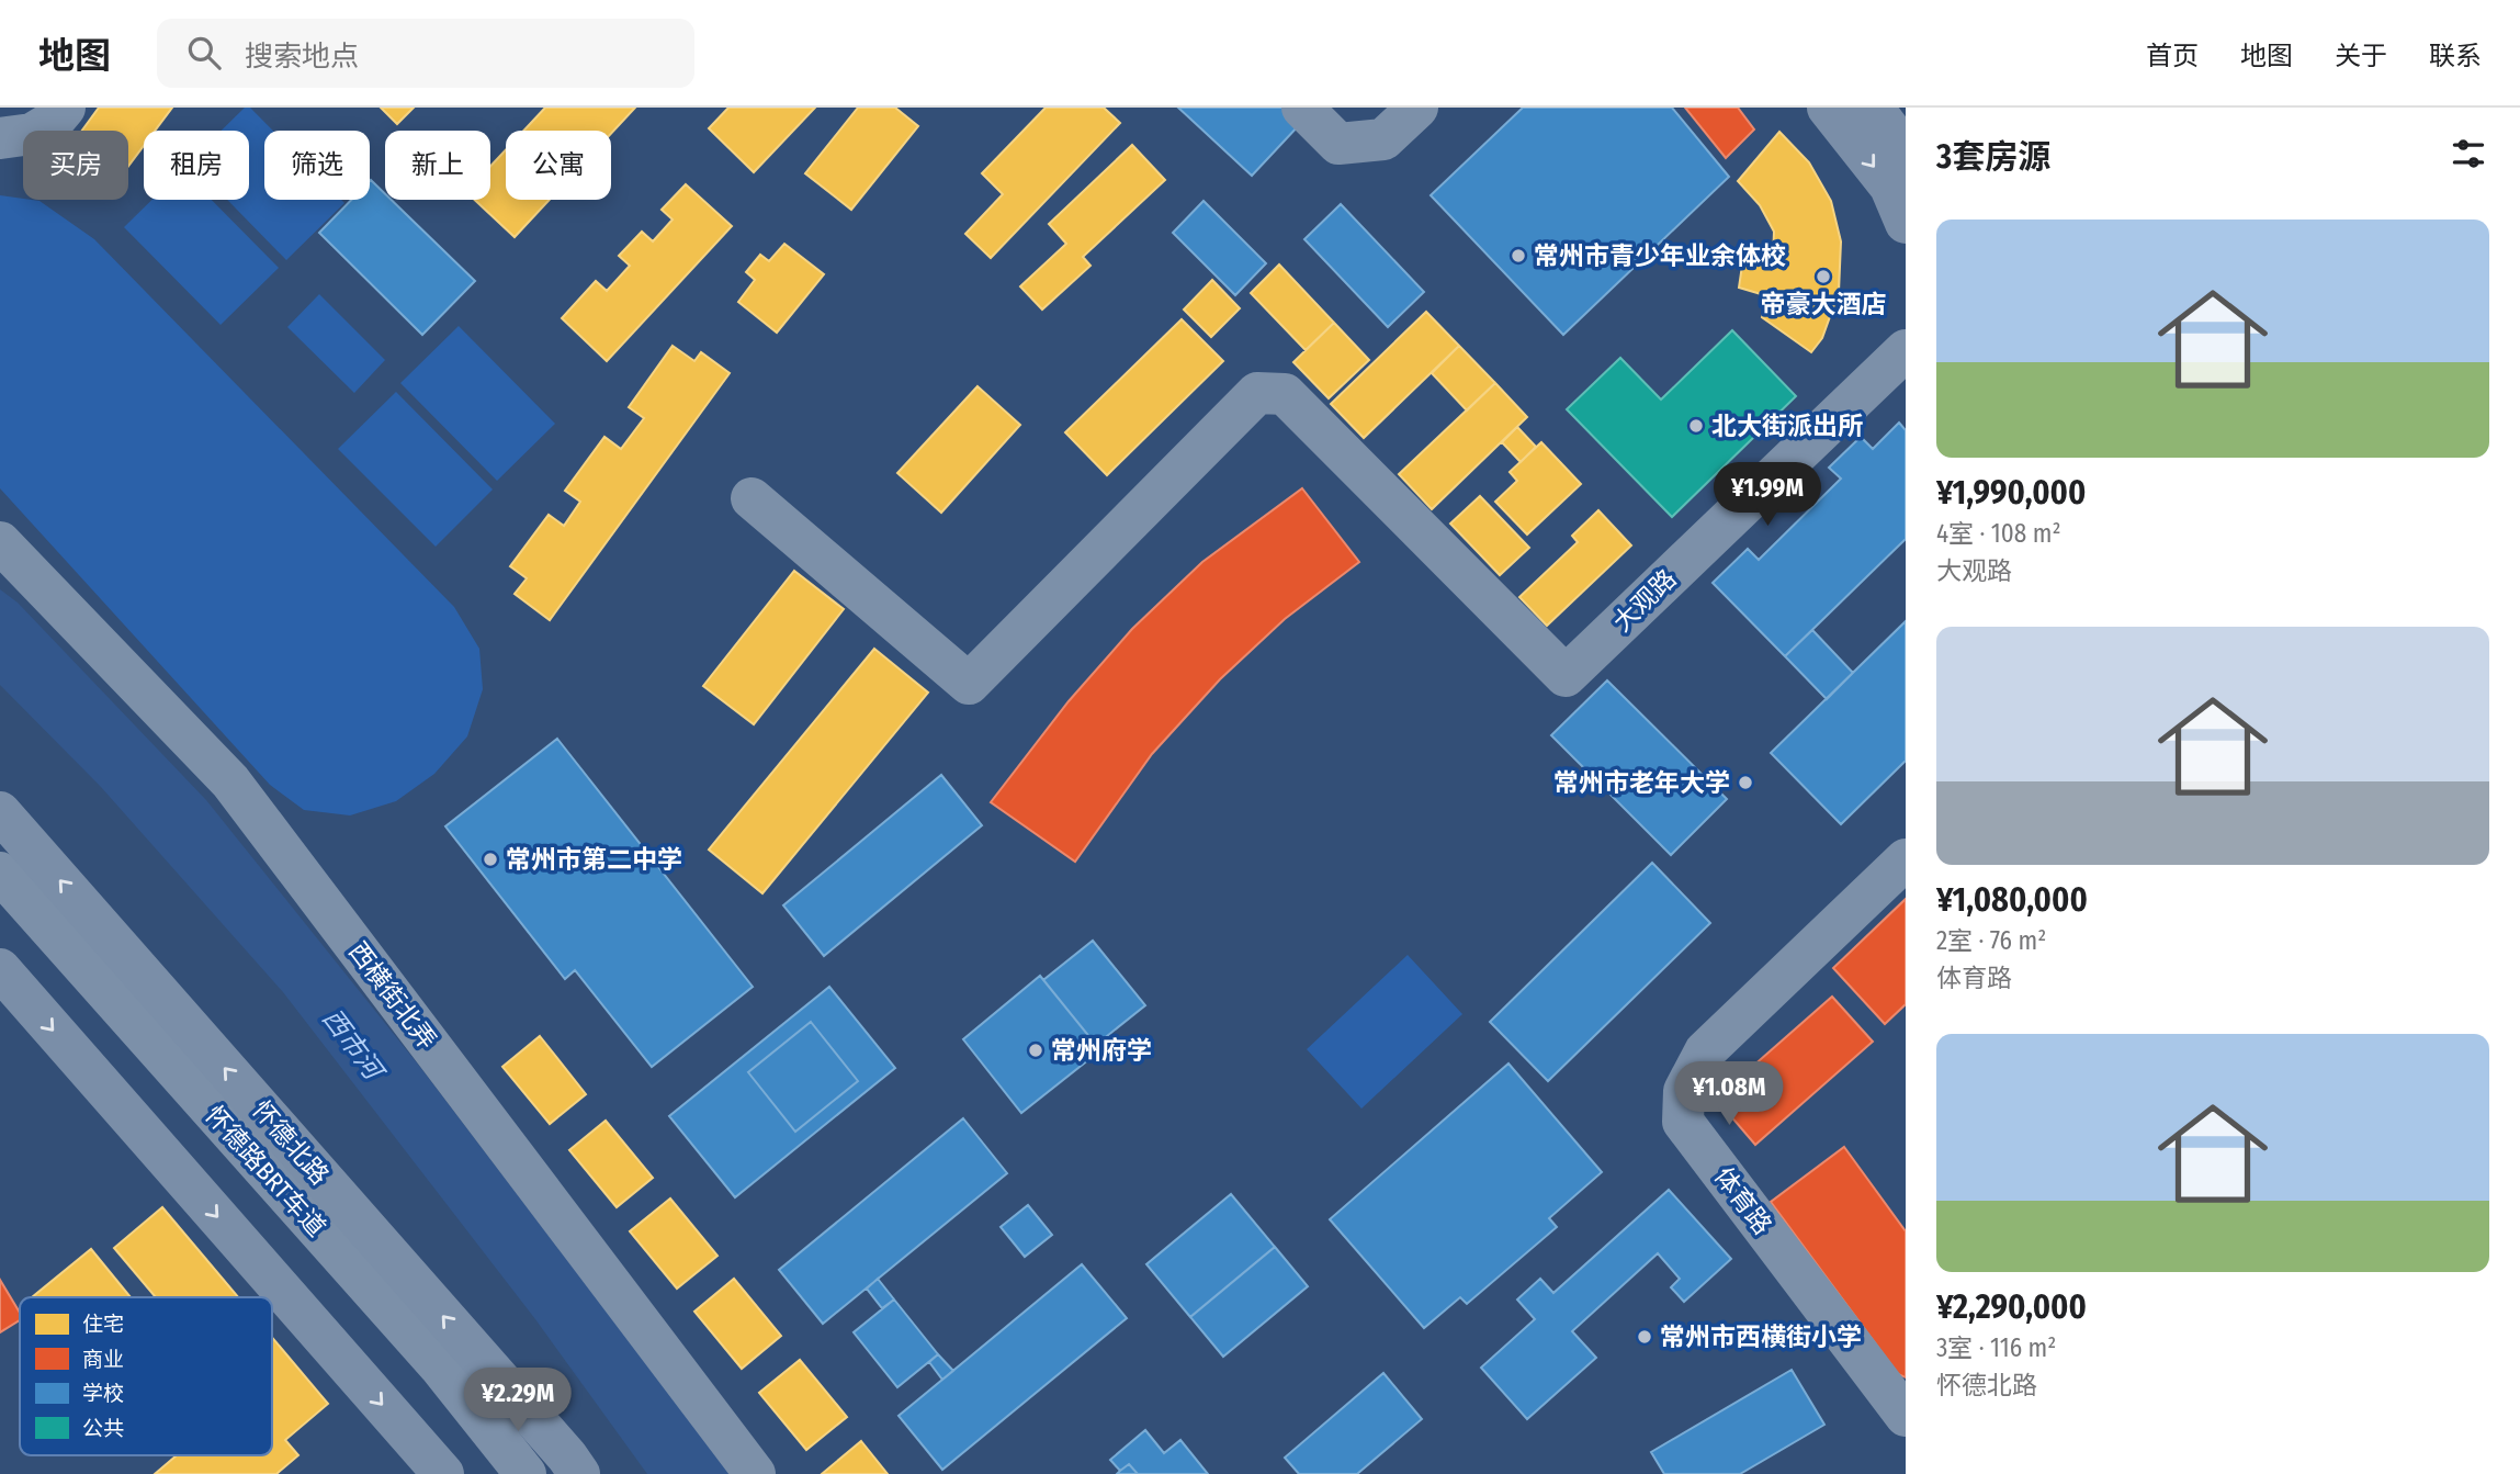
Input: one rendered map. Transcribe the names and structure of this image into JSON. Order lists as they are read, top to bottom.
{
  "streets": {
    "main road": ["怀德北路"],
    "street": [
      "大观路",
      "西横街北弄",
      "怀德路BRT车道",
      "体育路"
    ]
  },
  "crossings": [
    ["怀德北路", "怀德路BRT车道"]
  ],
  "water": ["西市河"],
  "places": [
    "常州市青少年业余体校",
    "帝豪大酒店",
    "北大街派出所",
    "常州市老年大学",
    "常州市第二中学",
    "常州府学",
    "常州市西横街小学"
  ],
  "legend": [
    "住宅",
    "商业",
    "学校",
    "公共"
  ],
  "page": {
    "header": "地图",
    "search": "搜索地点",
    "nav": [
      "首页",
      "地图",
      "关于",
      "联系"
    ],
    "heading": "3套房源",
    "chip": [
      "买房",
      "租房",
      "筛选",
      "新上",
      "公寓"
    ],
    "list": [
      {
        "name": "¥1,990,000",
        "note": "4室 · 108 m² · 大观路"
      },
      {
        "name": "¥1,080,000",
        "note": "2室 · 76 m² · 体育路"
      },
      {
        "name": "¥2,290,000",
        "note": "3室 · 116 m² · 怀德北路"
      }
    ],
    "price": ["¥1.99M", "¥1.08M", "¥2.29M"]
  }
}
